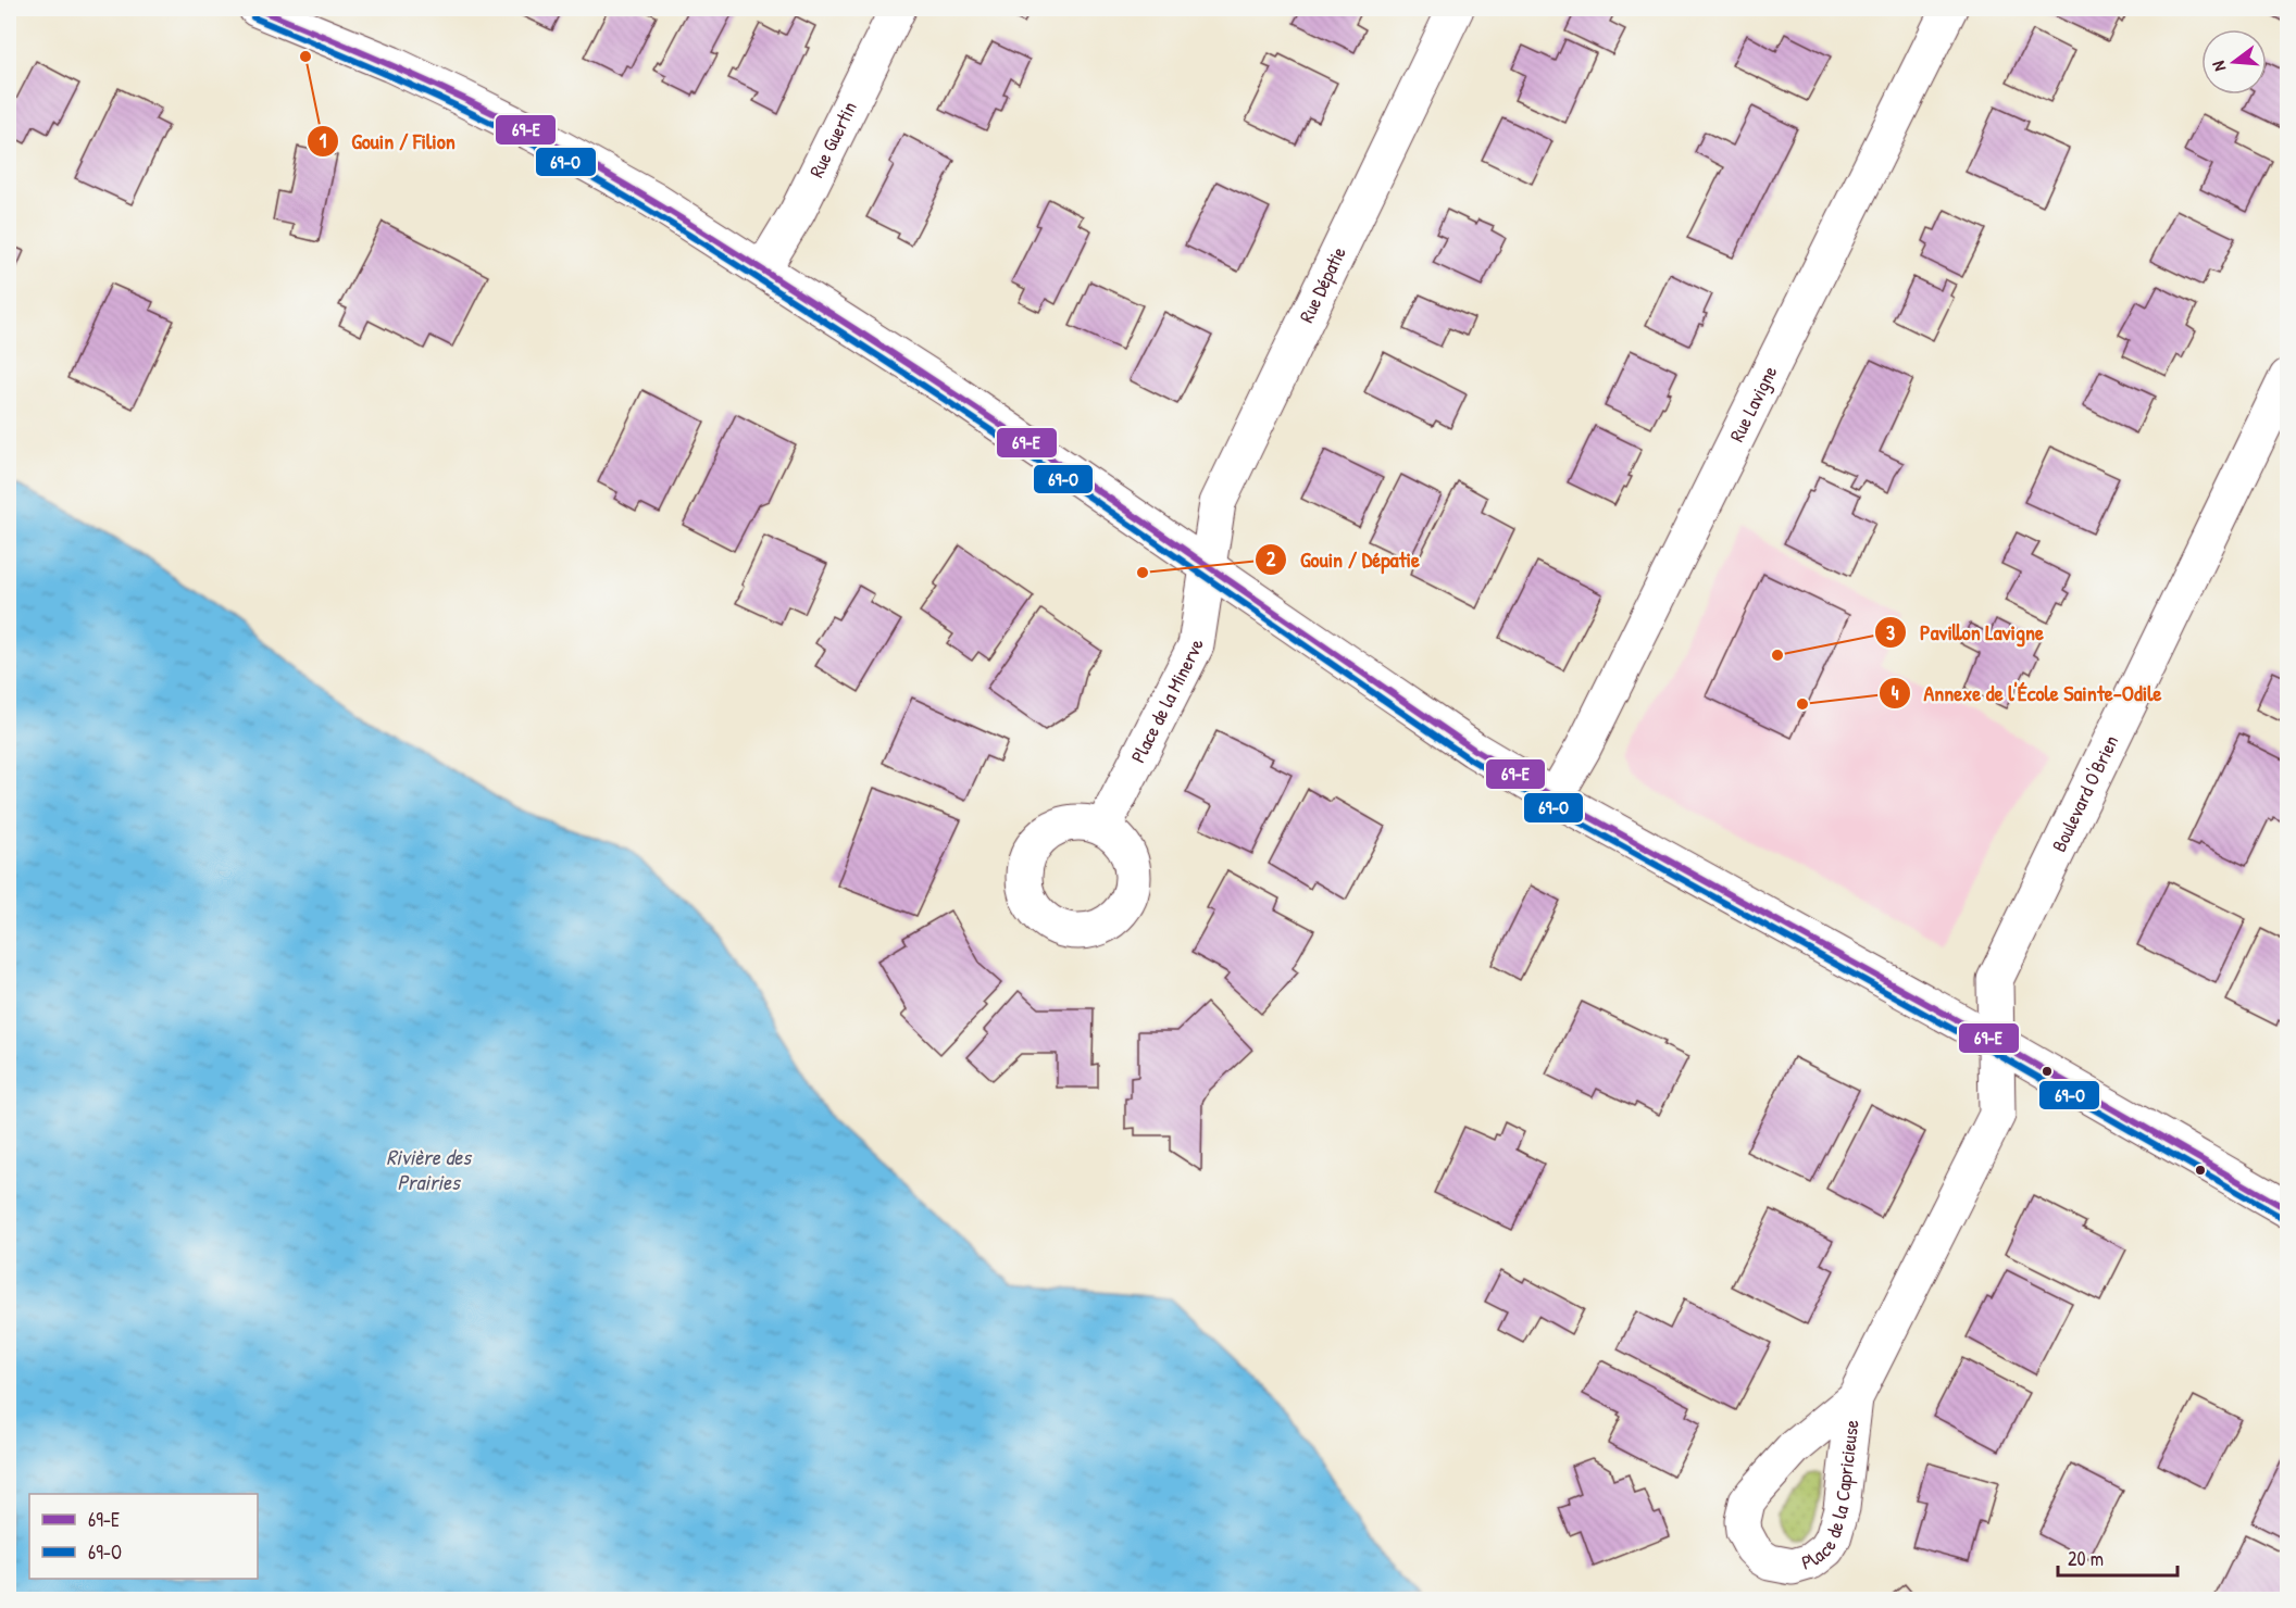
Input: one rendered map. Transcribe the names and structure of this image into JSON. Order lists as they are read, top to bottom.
{
  "streets": {
    "street": [
      "Rue Guertin",
      "Rue Dépatie",
      "Rue Lavigne",
      "Place de la Minerve",
      "Boulevard O'Brien",
      "Place de la Capricieuse"
    ]
  },
  "crossings": [
    ["Rue Dépatie", "Place de la Minerve"],
    ["Boulevard O'Brien", "Place de la Capricieuse"]
  ],
  "water": ["Rivière des Prairies"],
  "places": [
    "Gouin / Filion",
    "Gouin / Dépatie",
    "Pavillon Lavigne",
    "Annexe de l'École Sainte-Odile"
  ],
  "lines": ["transit line 69-E", "transit line 69-O"],
  "legend": ["69-E", "69-O"],
  "scale_bar": "20 m",
  "north": "left"
}
